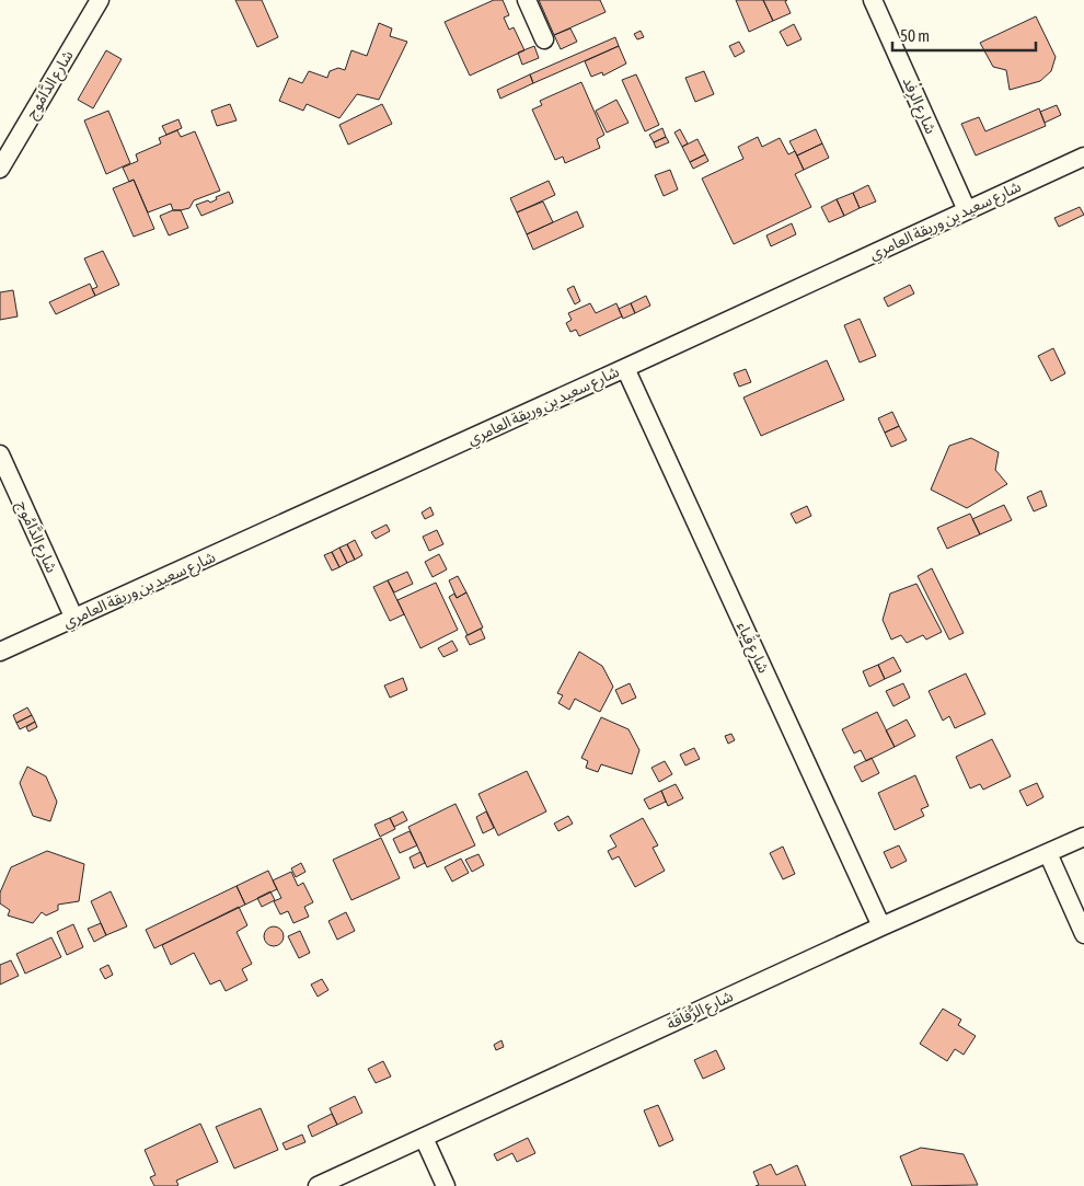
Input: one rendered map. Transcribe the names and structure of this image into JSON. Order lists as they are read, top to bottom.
{
  "streets": {
    "street": [
      "شارع الدَّامُوج",
      "شارع الرِفْد",
      "شارع سعيد بن وريقة العامري",
      "شارع قُباء",
      "شارع الرُّفَاقَة"
    ]
  },
  "crossings": [
    ["شارع الدَّامُوج", "شارع سعيد بن وريقة العامري"],
    ["شارع الرِفْد", "شارع سعيد بن وريقة العامري"],
    ["شارع سعيد بن وريقة العامري", "شارع قُباء"],
    ["شارع قُباء", "شارع الرُّفَاقَة"]
  ],
  "scale_bar": "50 m"
}
